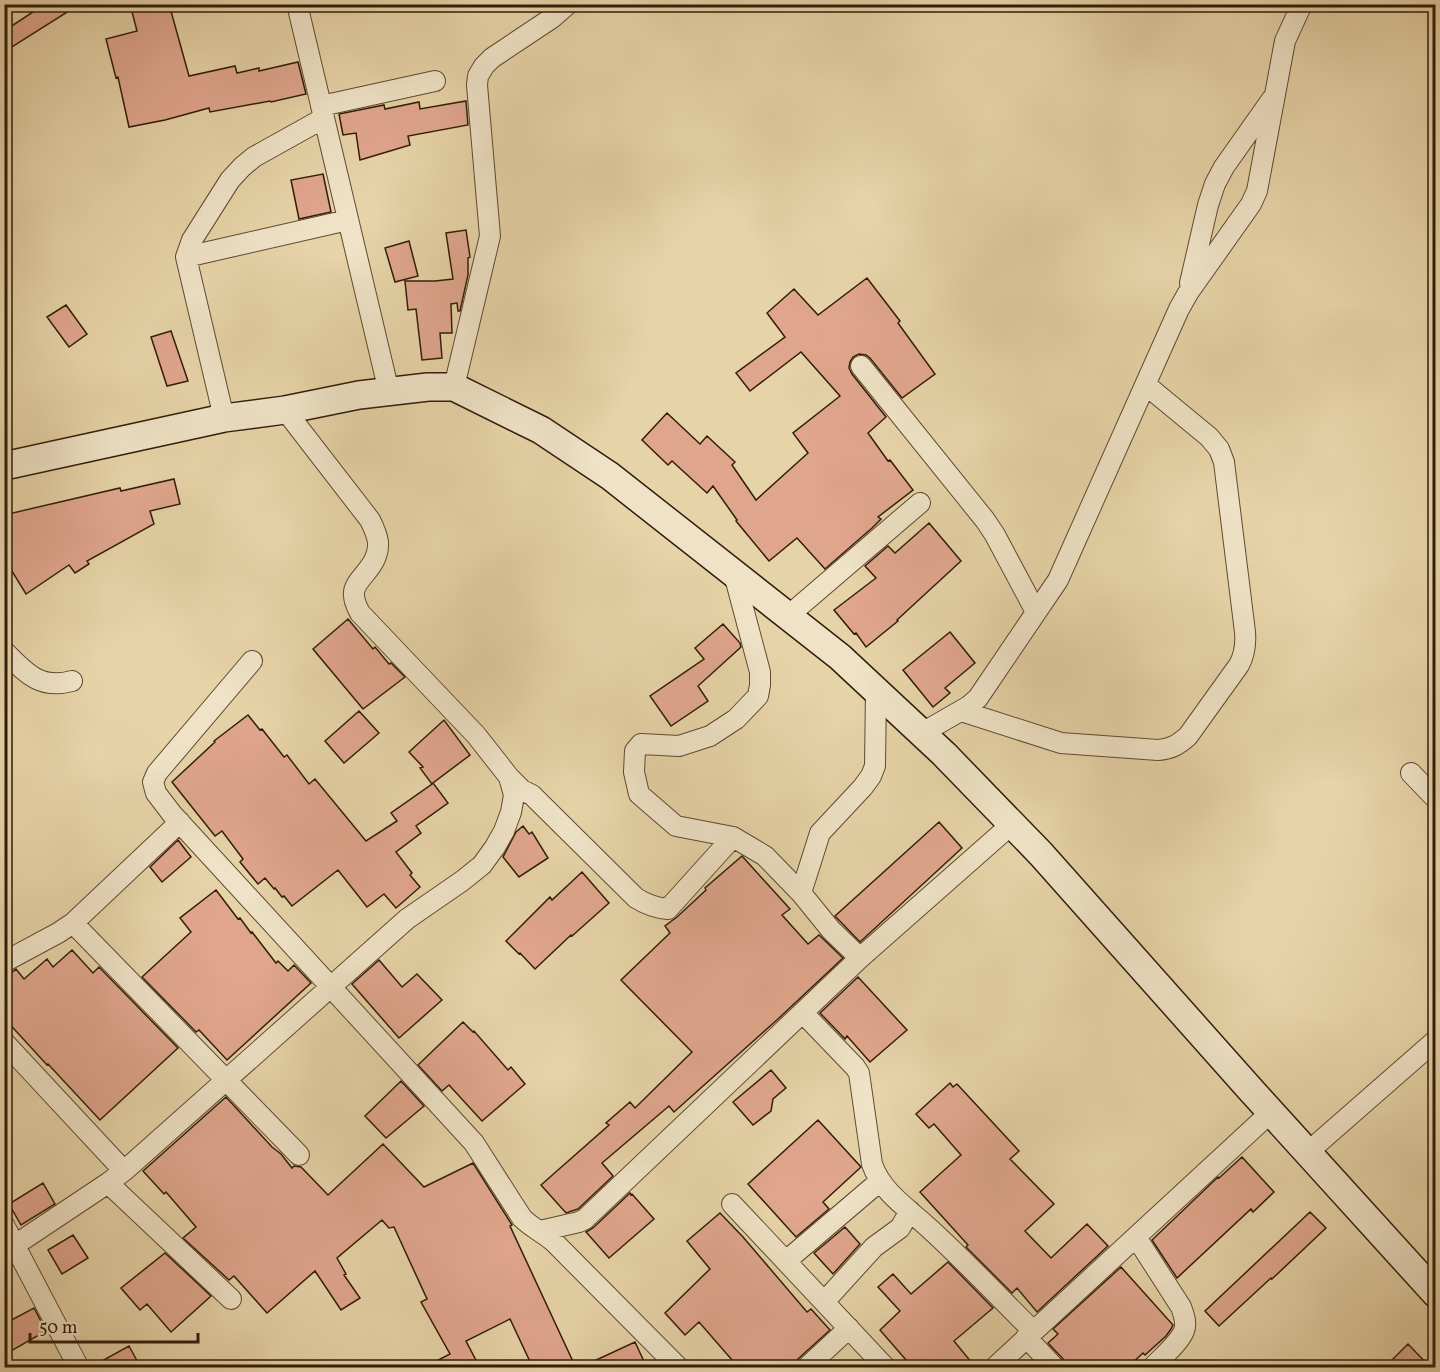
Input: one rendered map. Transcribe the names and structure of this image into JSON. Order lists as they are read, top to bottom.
{
  "scale_bar": "50 m"
}
